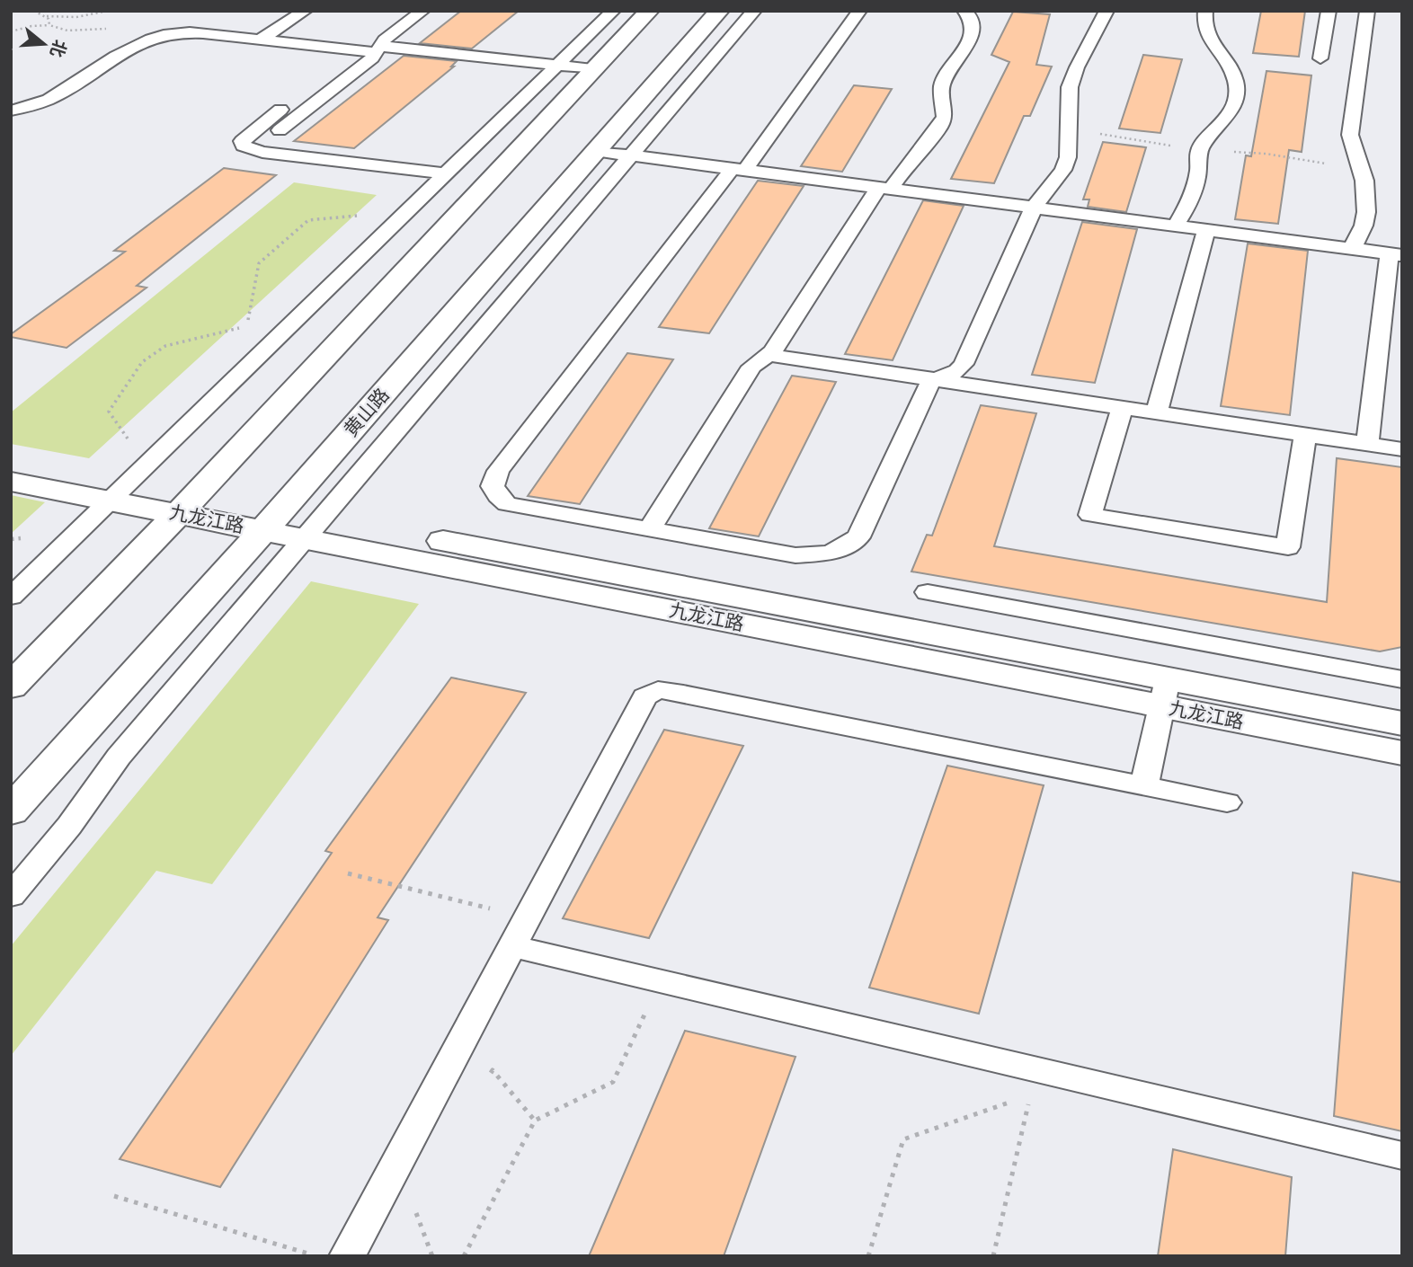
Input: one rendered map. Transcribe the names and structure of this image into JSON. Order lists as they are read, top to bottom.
{
  "streets": {
    "main road": ["黄山路", "九龙江路"]
  },
  "crossings": [
    ["黄山路", "九龙江路"]
  ],
  "north": "right"
}
